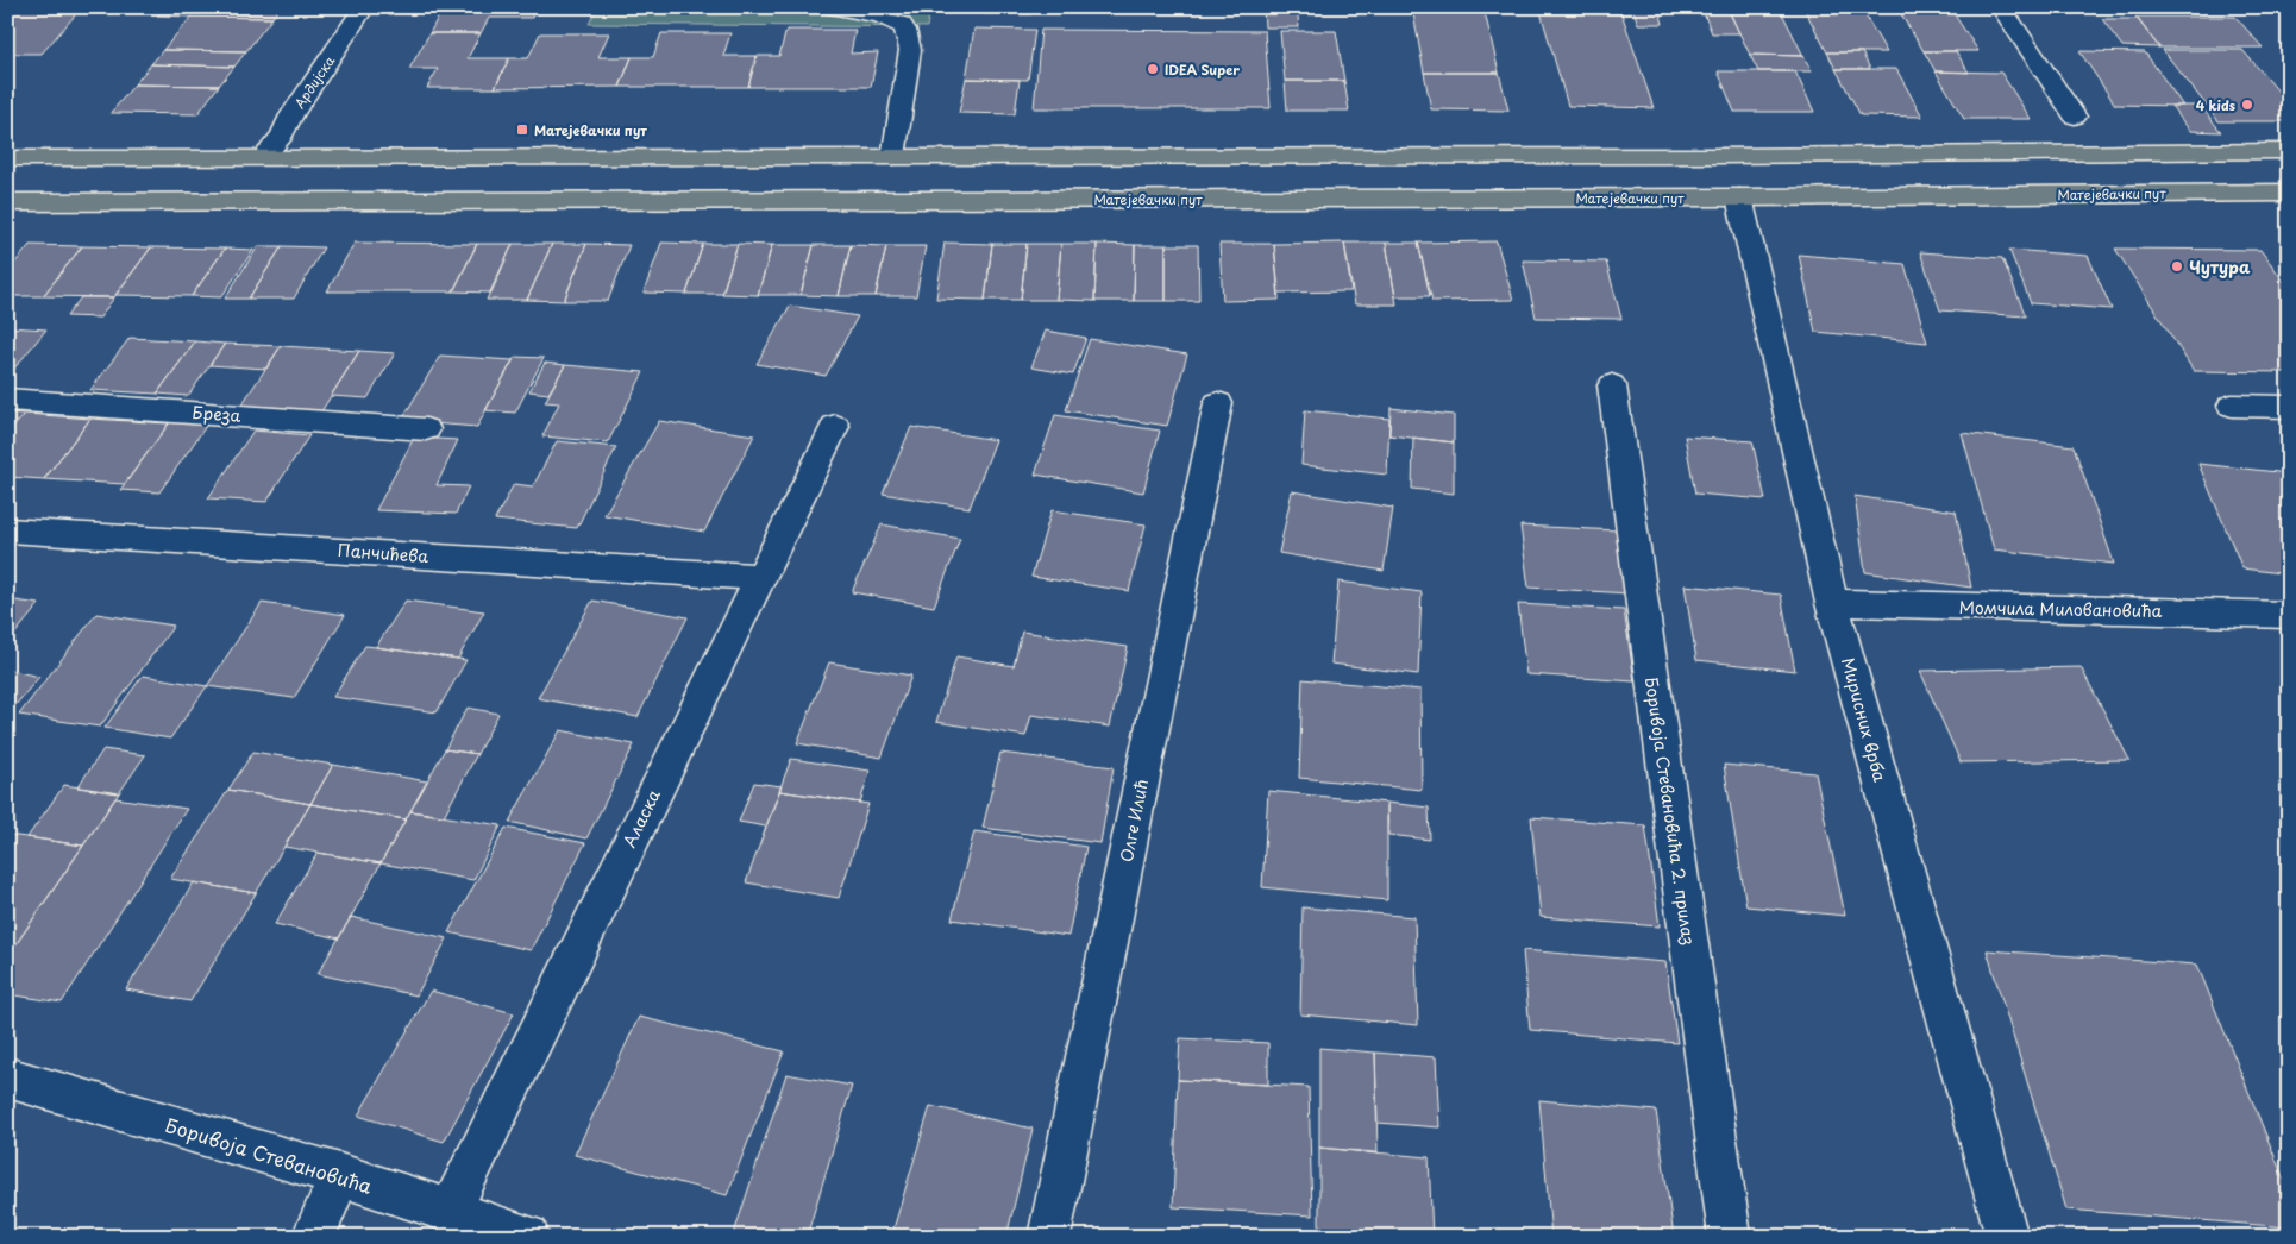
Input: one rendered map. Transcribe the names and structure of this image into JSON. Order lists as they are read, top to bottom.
{
  "streets": {
    "main road": ["Матејевачки пут"],
    "street": [
      "Ардијска",
      "Бреза",
      "Панчићева",
      "Момчила Миловановића",
      "Мирисних врба",
      "Боривоја Стевановића 2. прилаз",
      "Аласка",
      "Олге Илић",
      "Боривоја Стевановића"
    ]
  },
  "crossings": [
    ["Матејевачки пут", "Мирисних врба"],
    ["Панчићева", "Аласка"],
    ["Момчила Миловановића", "Мирисних врба"],
    ["Аласка", "Боривоја Стевановића"]
  ],
  "places": {
    "other": ["IDEA Super", "4 kids", "Чутура"],
    "transit": ["Матејевачки пут"]
  }
}
